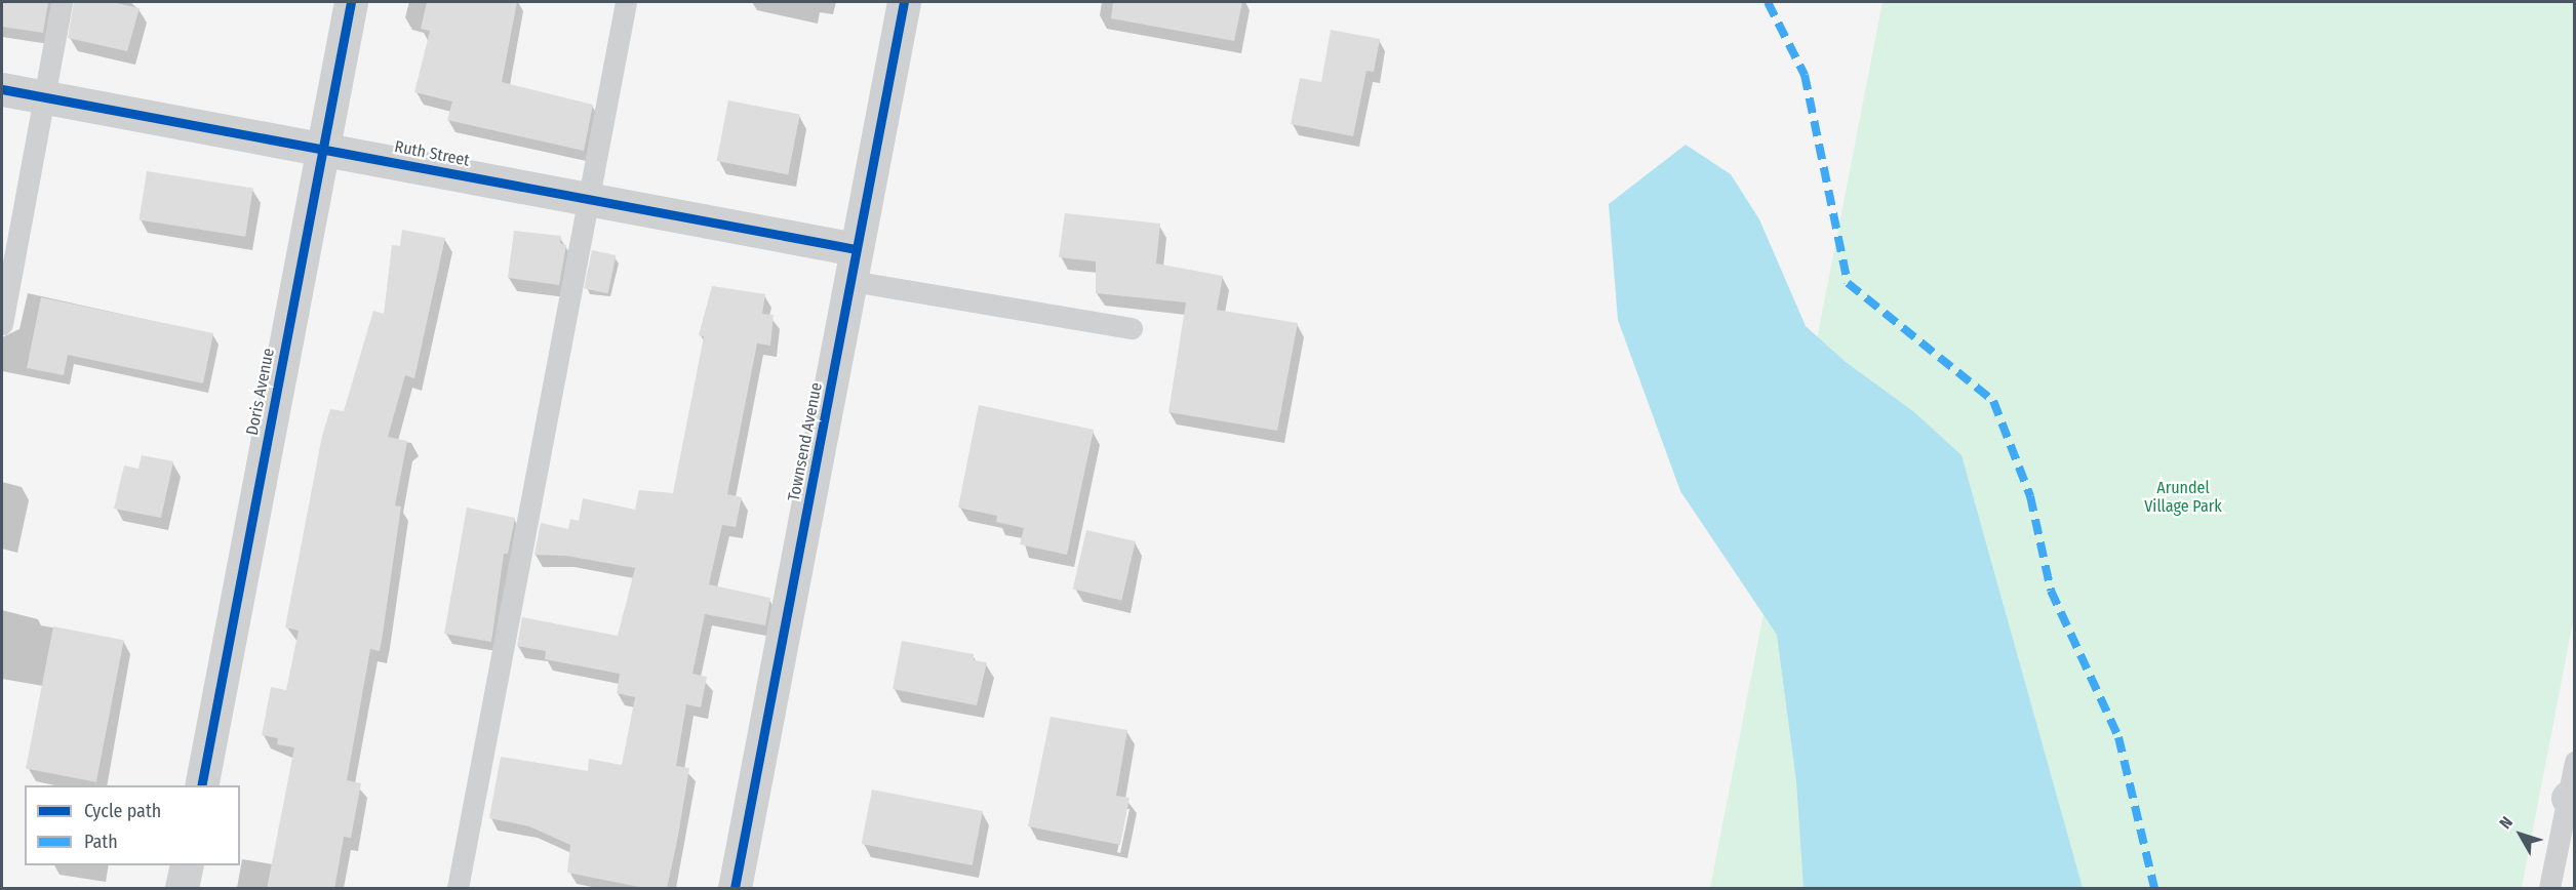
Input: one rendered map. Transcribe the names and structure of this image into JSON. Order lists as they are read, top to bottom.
{
  "streets": {
    "street": ["Ruth Street", "Doris Avenue", "Townsend Avenue"]
  },
  "crossings": [
    ["Ruth Street", "Doris Avenue"],
    ["Ruth Street", "Townsend Avenue"]
  ],
  "parks": ["Arundel Village Park"],
  "legend": ["Cycle path", "Path"],
  "north": "top left"
}
